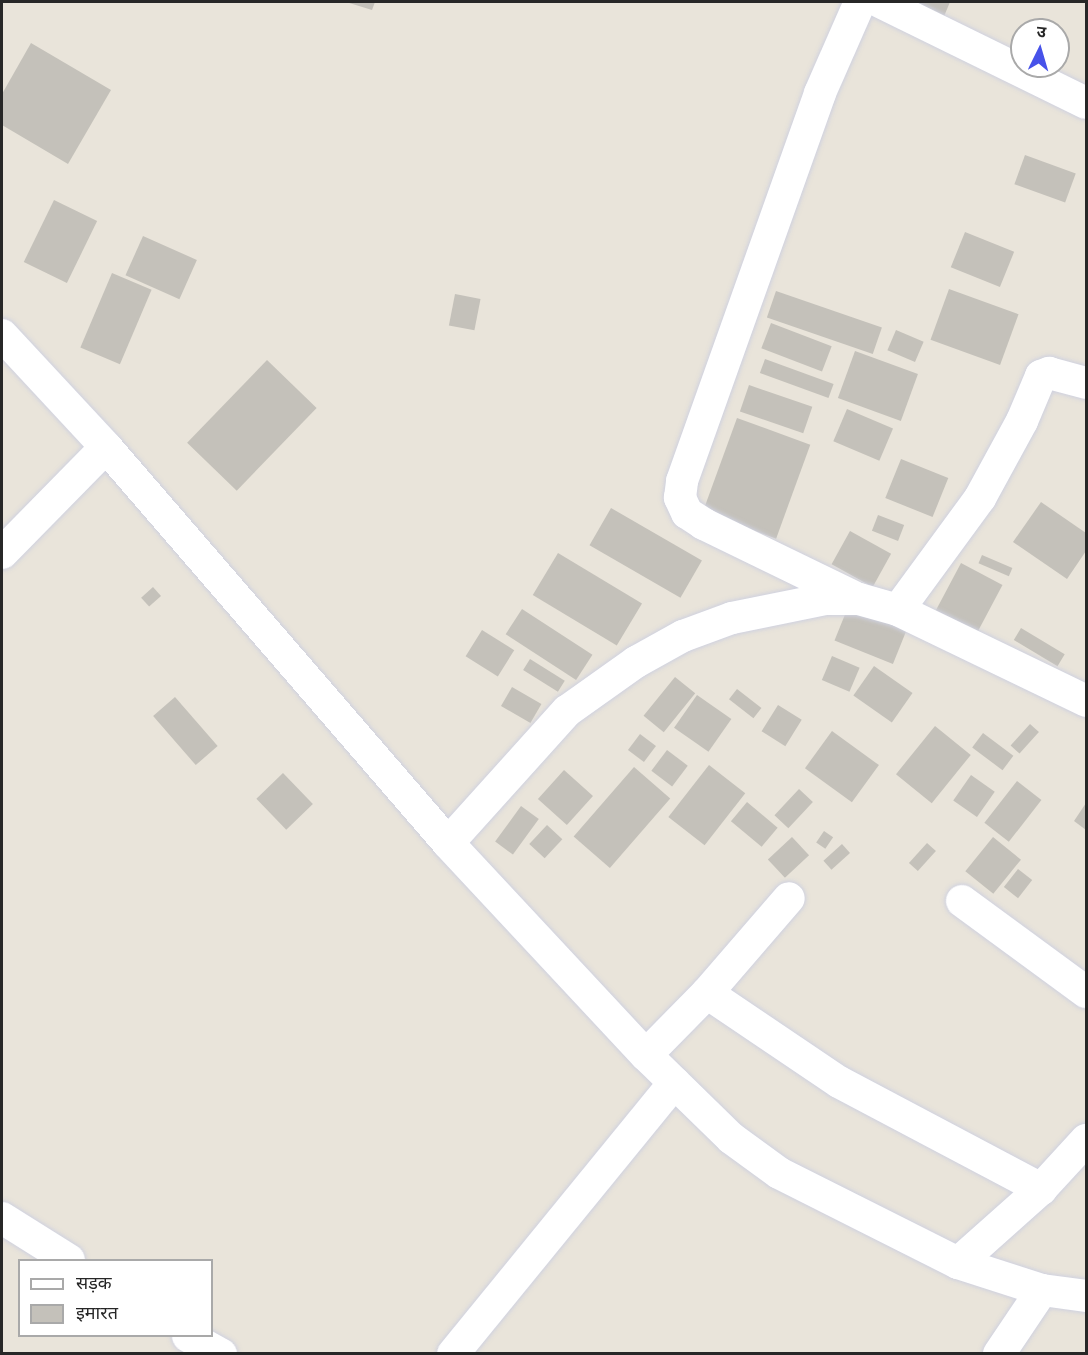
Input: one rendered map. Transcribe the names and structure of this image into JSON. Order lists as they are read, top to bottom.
{
  "legend": ["सड़क", "इमारत"],
  "north": "top"
}
